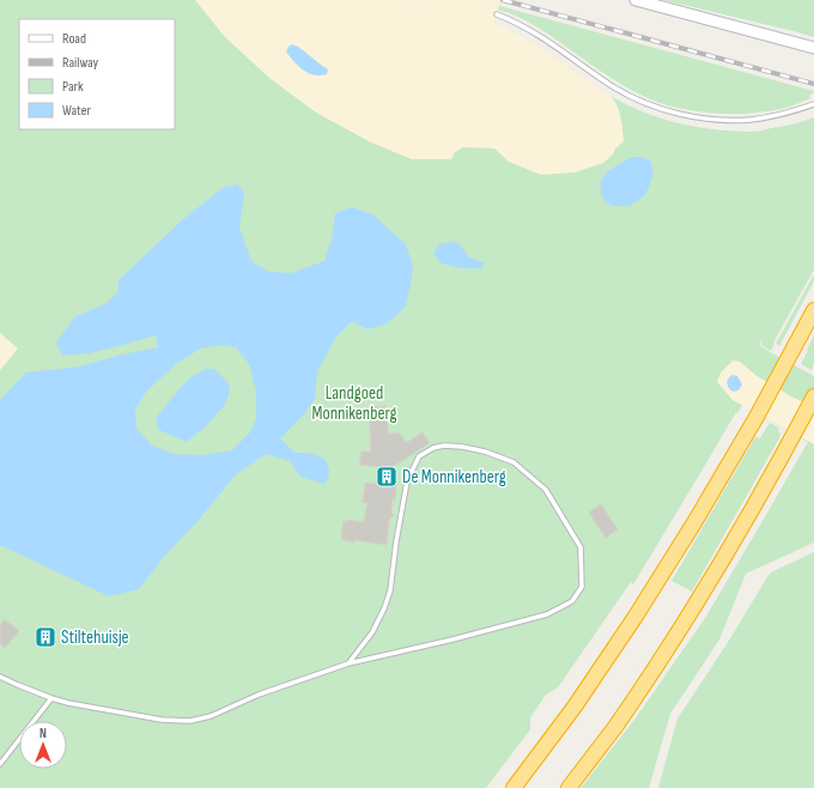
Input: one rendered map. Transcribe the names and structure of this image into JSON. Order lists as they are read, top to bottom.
{
  "parks": ["Landgoed Monnikenberg"],
  "places": {
    "building": ["De Monnikenberg", "Stiltehuisje"]
  },
  "legend": [
    "Road",
    "Railway",
    "Park",
    "Water"
  ],
  "north": "top"
}
